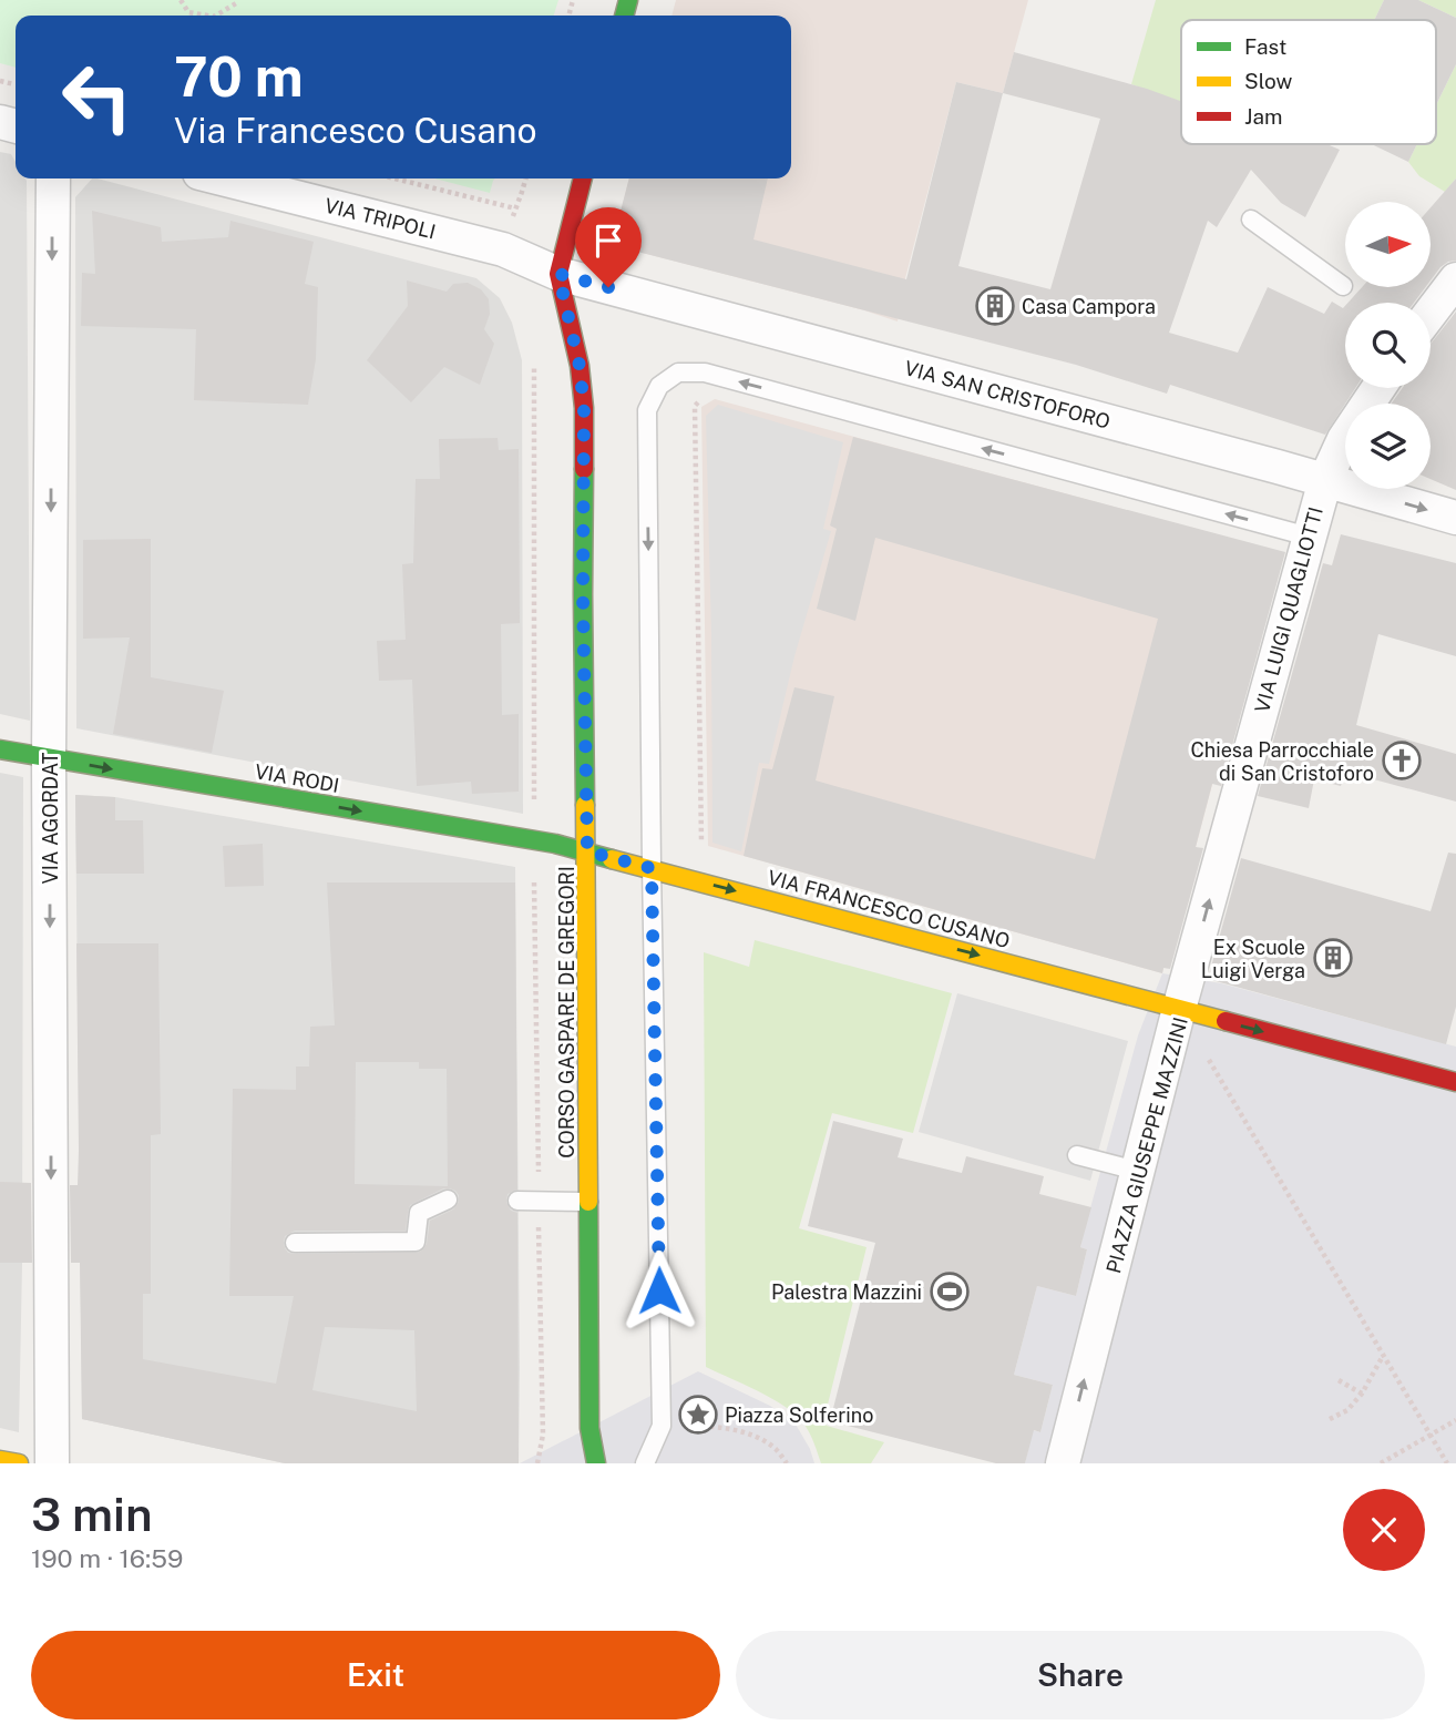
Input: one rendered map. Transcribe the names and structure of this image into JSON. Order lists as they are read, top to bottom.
{
  "streets": {
    "street": [
      "VIA TRIPOLI",
      "VIA SAN CRISTOFORO",
      "VIA LUIGI QUAGLIOTTI",
      "VIA RODI",
      "VIA AGORDAT",
      "VIA FRANCESCO CUSANO",
      "CORSO GASPARE DE GREGORI",
      "PIAZZA GIUSEPPE MAZZINI"
    ]
  },
  "crossings": [
    ["VIA TRIPOLI", "VIA SAN CRISTOFORO"],
    ["VIA TRIPOLI", "CORSO GASPARE DE GREGORI"],
    ["VIA SAN CRISTOFORO", "VIA LUIGI QUAGLIOTTI"],
    ["VIA SAN CRISTOFORO", "CORSO GASPARE DE GREGORI"],
    ["VIA LUIGI QUAGLIOTTI", "VIA FRANCESCO CUSANO"],
    ["VIA LUIGI QUAGLIOTTI", "PIAZZA GIUSEPPE MAZZINI"],
    ["VIA RODI", "VIA AGORDAT"],
    ["VIA RODI", "VIA FRANCESCO CUSANO"],
    ["VIA RODI", "CORSO GASPARE DE GREGORI"],
    ["VIA FRANCESCO CUSANO", "CORSO GASPARE DE GREGORI"],
    ["VIA FRANCESCO CUSANO", "PIAZZA GIUSEPPE MAZZINI"]
  ],
  "one_way": [
    "VIA LUIGI QUAGLIOTTI",
    "VIA RODI",
    "VIA AGORDAT",
    "VIA FRANCESCO CUSANO"
  ],
  "places": {
    "building": ["Casa Campora", "Ex Scuole Luigi Verga"],
    "church": ["Chiesa Parrocchiale di San Cristoforo"],
    "sports": ["Palestra Mazzini"],
    "place": ["Piazza Solferino"]
  },
  "legend": ["Fast", "Slow", "Jam"],
  "north": "right",
  "page": {
    "turn": ["70 m", "Via Francesco Cusano"],
    "heading": ["3 min", "190 m · 16:59"],
    "buttons": ["Exit", "Share"]
  }
}
